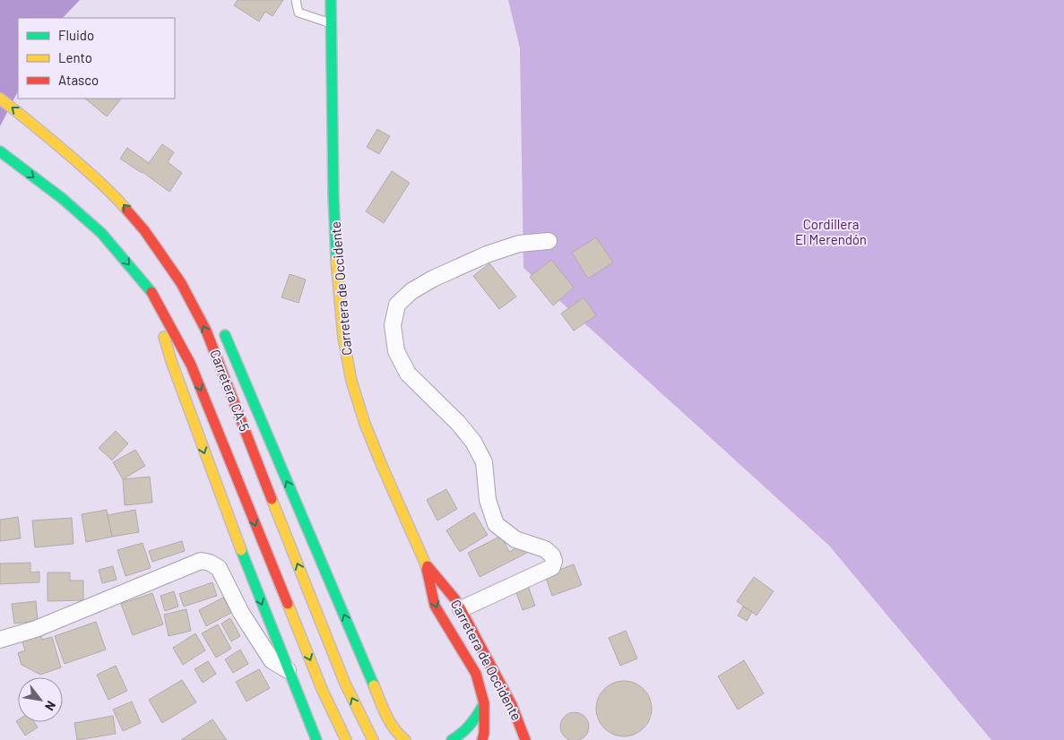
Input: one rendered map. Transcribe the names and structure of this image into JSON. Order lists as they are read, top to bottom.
{
  "streets": {
    "main road": ["Carretera de Occidente", "Carretera CA-5"]
  },
  "parks": ["Cordillera El Merendón"],
  "legend": ["Fluido", "Lento", "Atasco"],
  "north": "bottom right"
}
